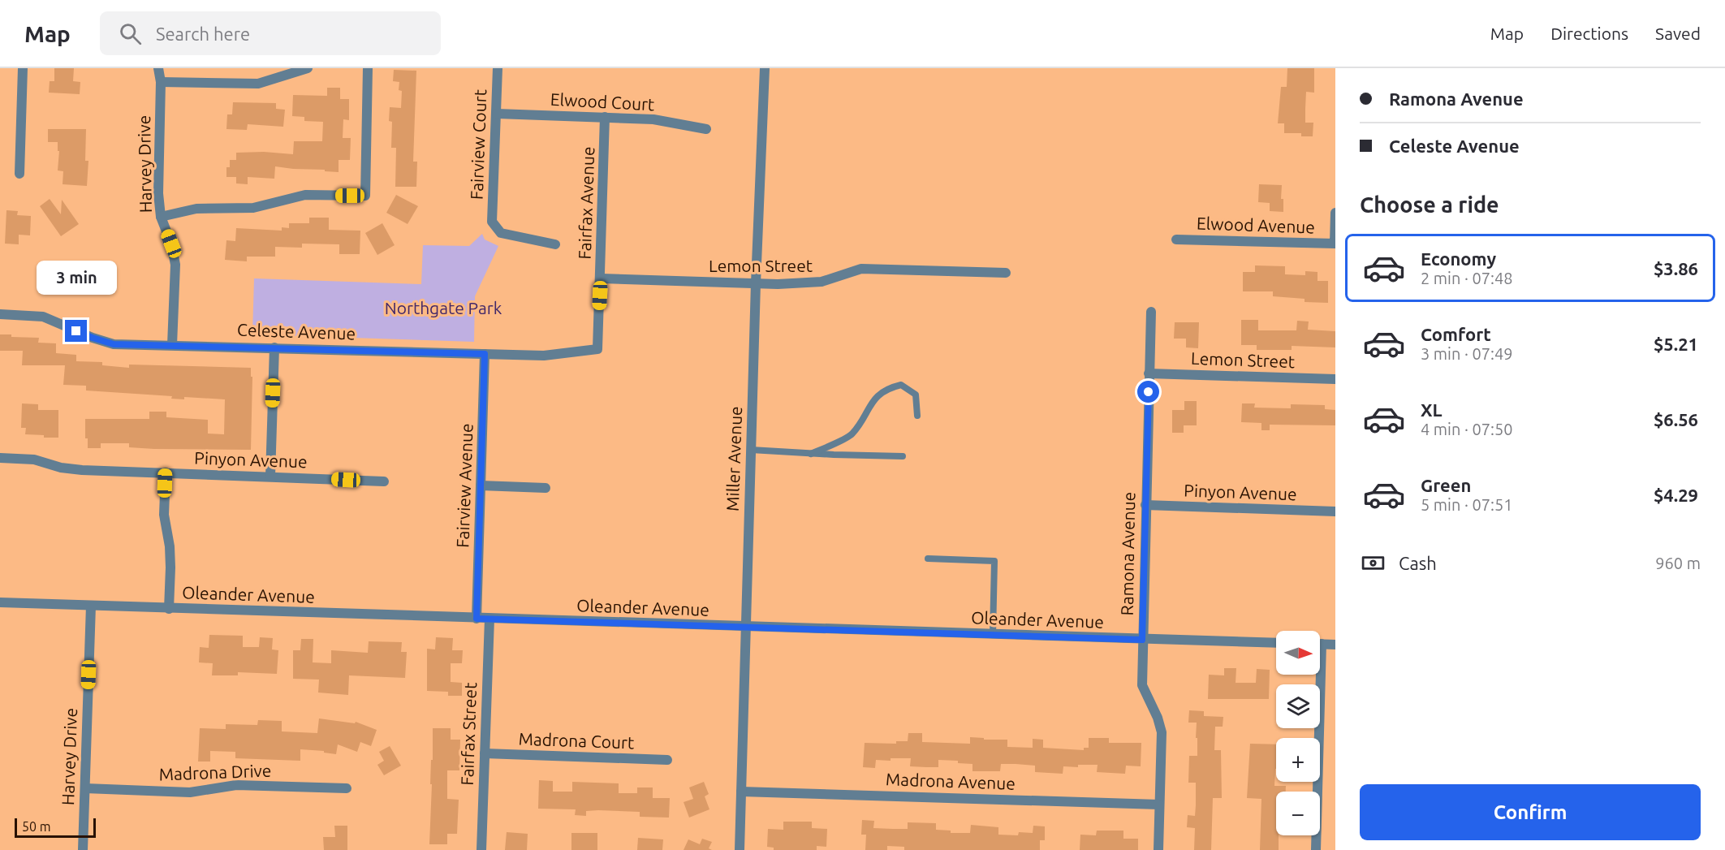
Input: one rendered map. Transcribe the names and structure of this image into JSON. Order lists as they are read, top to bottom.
{
  "streets": {
    "street": [
      "Elwood Court",
      "Fairview Court",
      "Harvey Drive",
      "Fairfax Avenue",
      "Elwood Avenue",
      "Lemon Street",
      "Celeste Avenue",
      "Miller Avenue",
      "Pinyon Avenue",
      "Fairview Avenue",
      "Ramona Avenue",
      "Oleander Avenue",
      "Fairfax Street",
      "Madrona Court",
      "Madrona Drive",
      "Madrona Avenue"
    ]
  },
  "crossings": [
    ["Elwood Court", "Fairview Court"],
    ["Elwood Court", "Fairfax Avenue"],
    ["Harvey Drive", "Celeste Avenue"],
    ["Harvey Drive", "Oleander Avenue"],
    ["Harvey Drive", "Madrona Drive"],
    ["Fairfax Avenue", "Lemon Street"],
    ["Fairfax Avenue", "Celeste Avenue"],
    ["Lemon Street", "Miller Avenue"],
    ["Lemon Street", "Ramona Avenue"],
    ["Celeste Avenue", "Fairview Avenue"],
    ["Miller Avenue", "Oleander Avenue"],
    ["Miller Avenue", "Madrona Avenue"],
    ["Pinyon Avenue", "Ramona Avenue"],
    ["Fairview Avenue", "Oleander Avenue"],
    ["Ramona Avenue", "Oleander Avenue"],
    ["Ramona Avenue", "Madrona Avenue"],
    ["Oleander Avenue", "Fairfax Street"],
    ["Fairfax Street", "Madrona Court"]
  ],
  "parks": ["Northgate Park"],
  "scale_bar": "50 m",
  "north": "right",
  "page": {
    "header": "Map",
    "search": "Search here",
    "nav": ["Map", "Directions", "Saved"],
    "banner": ["Ramona Avenue", "Celeste Avenue"],
    "heading": "Choose a ride",
    "list": [
      {
        "name": "Economy",
        "note": "2 min · 07:48",
        "value": "$3.86"
      },
      {
        "name": "Comfort",
        "note": "3 min · 07:49",
        "value": "$5.21"
      },
      {
        "name": "XL",
        "note": "4 min · 07:50",
        "value": "$6.56"
      },
      {
        "name": "Green",
        "note": "5 min · 07:51",
        "value": "$4.29"
      }
    ],
    "bubble": "3 min",
    "pay": ["Cash", "960 m"],
    "map_buttons": ["+", "−"],
    "buttons": "Confirm",
    "scale": "50 m"
  }
}
